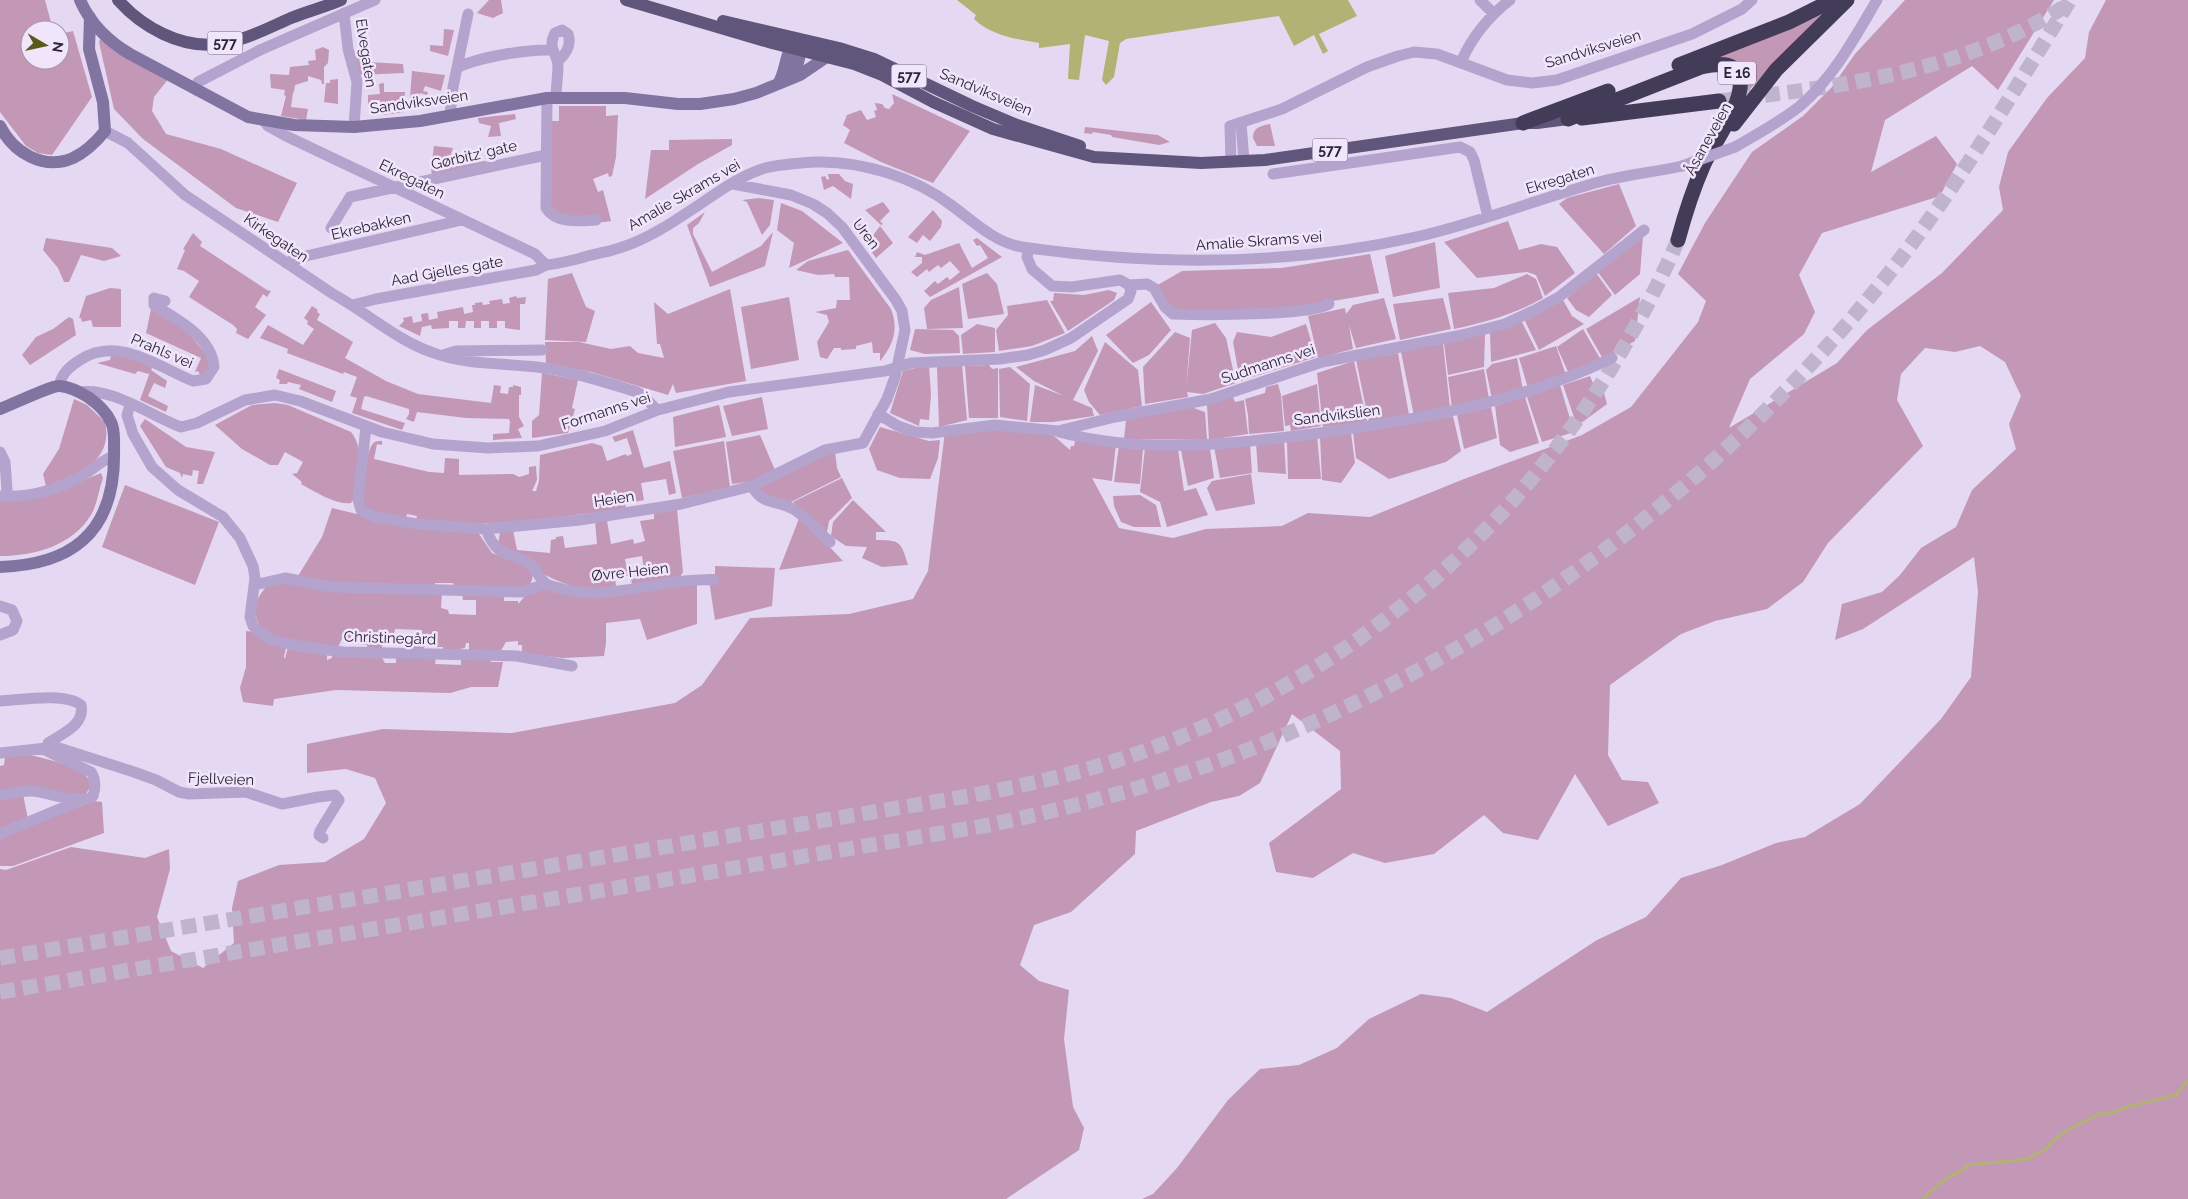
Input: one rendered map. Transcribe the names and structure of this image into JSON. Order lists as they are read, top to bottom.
{
  "streets": {
    "highway": ["E 16", "Åsaneveien"],
    "main road": ["577", "Sandviksveien"],
    "street": [
      "Elvegaten",
      "Gørbitz' gate",
      "Ekregaten",
      "Amalie Skrams vei",
      "Ekrebakken",
      "Uren",
      "Kirkegaten",
      "Aad Gjelles gate",
      "Prahls vei",
      "Sudmanns vei",
      "Formanns vei",
      "Sandvikslien",
      "Heien",
      "Øvre Heien",
      "Christinegård",
      "Fjellveien"
    ]
  },
  "crossings": [
    ["577", "Sandviksveien"],
    ["Sandviksveien", "Elvegaten"],
    ["Sandviksveien", "E 16"],
    ["Sandviksveien", "Åsaneveien"],
    ["Sandviksveien", "Ekregaten"],
    ["E 16", "Åsaneveien"],
    ["Gørbitz' gate", "Ekregaten"],
    ["Ekregaten", "Amalie Skrams vei"],
    ["Ekregaten", "Ekrebakken"],
    ["Ekregaten", "Aad Gjelles gate"],
    ["Amalie Skrams vei", "Uren"],
    ["Amalie Skrams vei", "Aad Gjelles gate"],
    ["Ekrebakken", "Kirkegaten"],
    ["Uren", "Formanns vei"],
    ["Uren", "Heien"],
    ["Kirkegaten", "Aad Gjelles gate"],
    ["Kirkegaten", "Formanns vei"],
    ["Sudmanns vei", "Sandvikslien"],
    ["Sudmanns vei", "Heien"],
    ["Formanns vei", "Heien"],
    ["Formanns vei", "Christinegård"]
  ],
  "north": "right"
}
